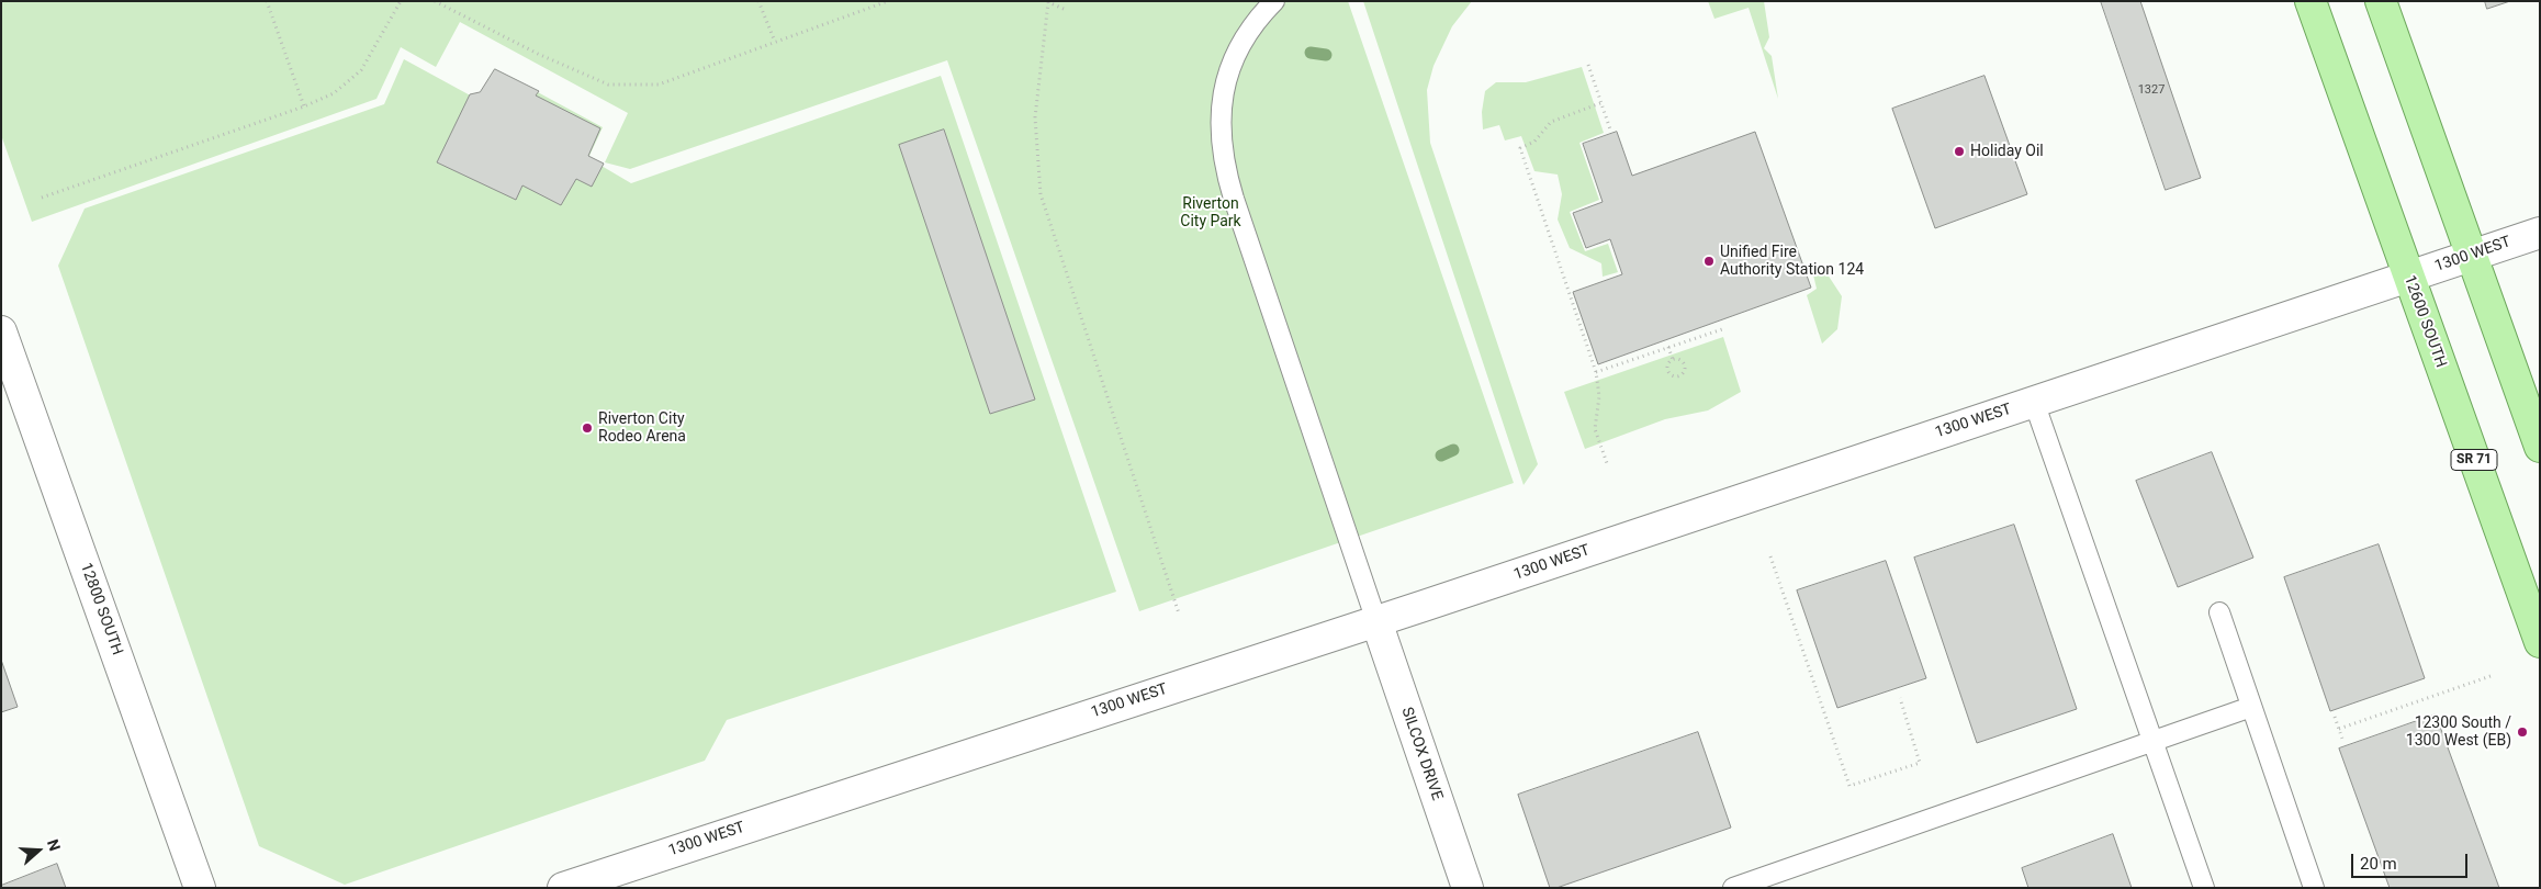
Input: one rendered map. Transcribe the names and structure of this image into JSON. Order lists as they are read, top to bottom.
{
  "streets": {
    "main road": ["12600 SOUTH", "SR 71"],
    "street": ["1300 WEST", "12800 SOUTH", "SILCOX DRIVE"]
  },
  "crossings": [
    ["1300 WEST", "12600 SOUTH"],
    ["1300 WEST", "SILCOX DRIVE"]
  ],
  "parks": ["Riverton City Park"],
  "places": [
    "Holiday Oil",
    "Unified Fire Authority Station 124",
    "Riverton City Rodeo Arena",
    "12300 South / 1300 West (EB)"
  ],
  "house_numbers": ["1327"],
  "scale_bar": "20 m",
  "north": "right"
}
